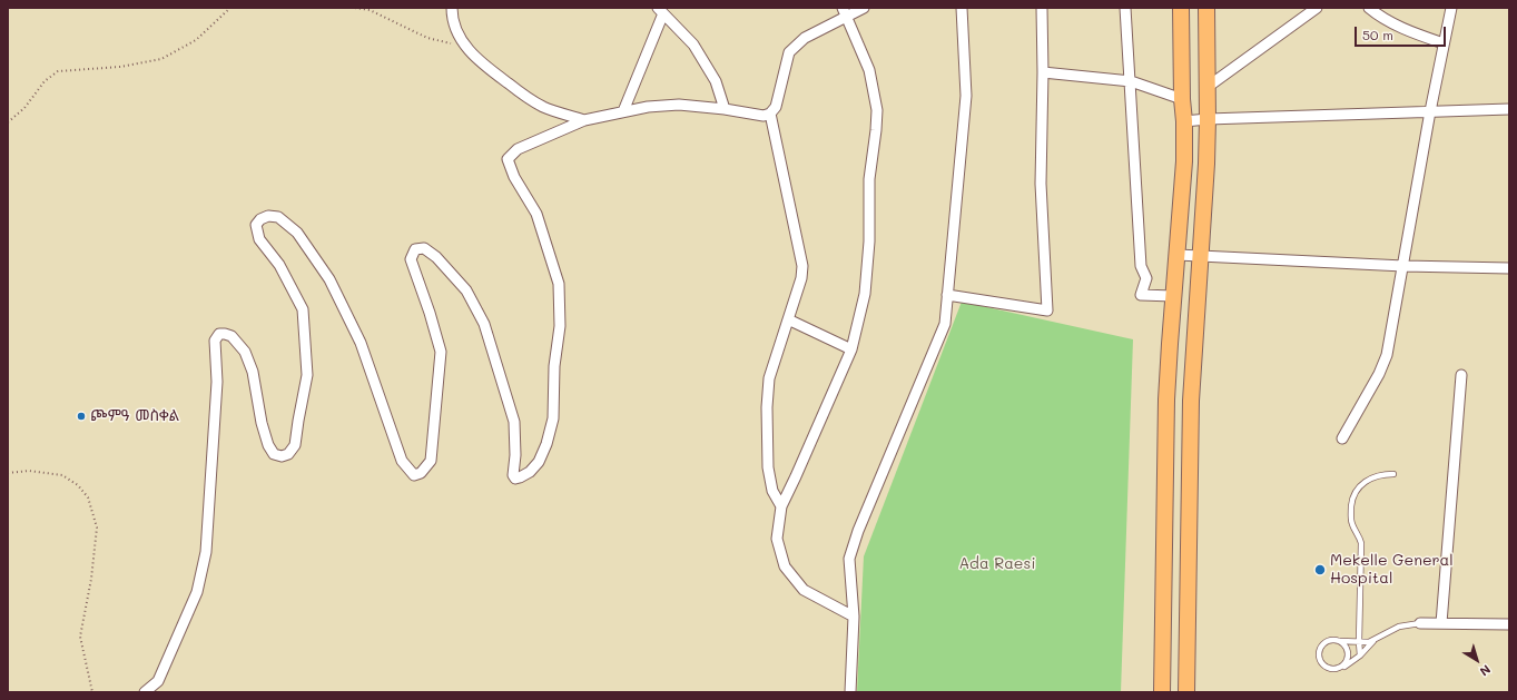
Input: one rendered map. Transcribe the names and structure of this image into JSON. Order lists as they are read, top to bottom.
{
  "parks": ["Ada Raesi"],
  "places": ["ጮምዓ መስቀል", "Mekelle General Hospital"],
  "scale_bar": "50 m",
  "north": "bottom right"
}
